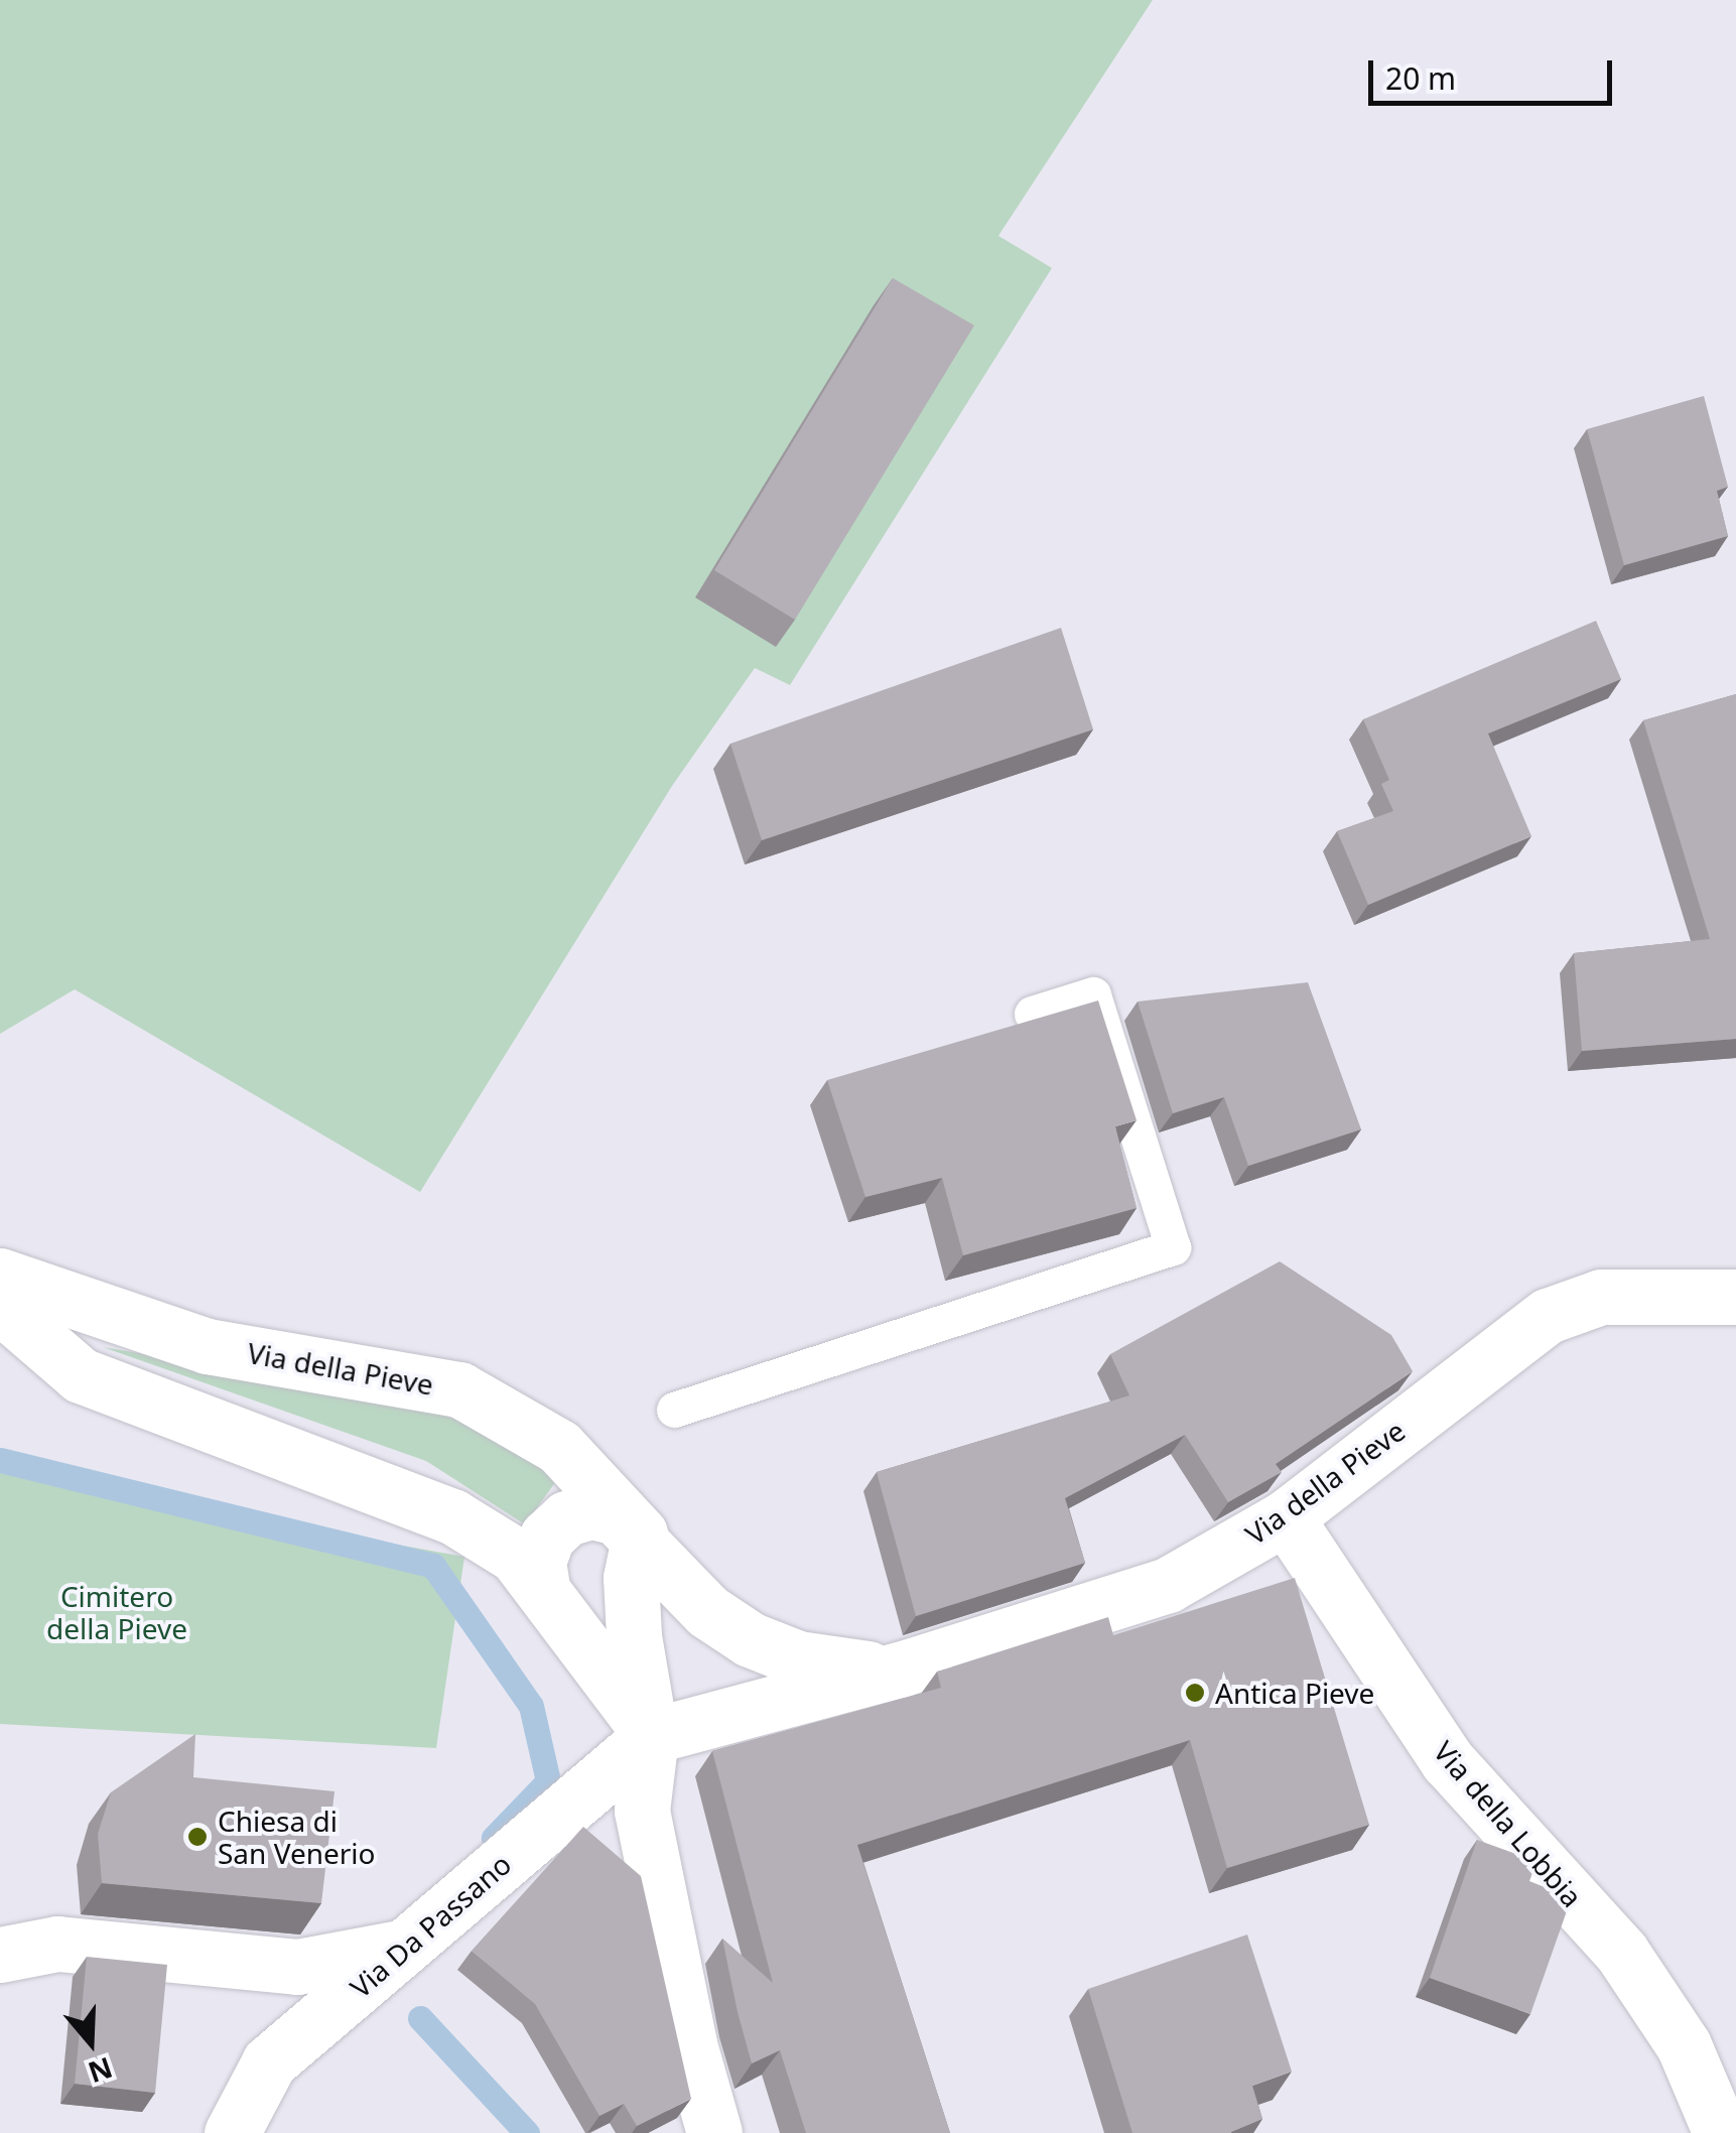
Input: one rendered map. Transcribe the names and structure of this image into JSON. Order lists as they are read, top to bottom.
{
  "streets": {
    "street": ["Via della Pieve", "Via della Lobbia", "Via Da Passano"]
  },
  "crossings": [
    ["Via della Pieve", "Via della Lobbia"],
    ["Via della Pieve", "Via Da Passano"]
  ],
  "parks": ["Cimitero della Pieve"],
  "places": ["Antica Pieve", "Chiesa di San Venerio"],
  "scale_bar": "20 m",
  "north": "bottom"
}
